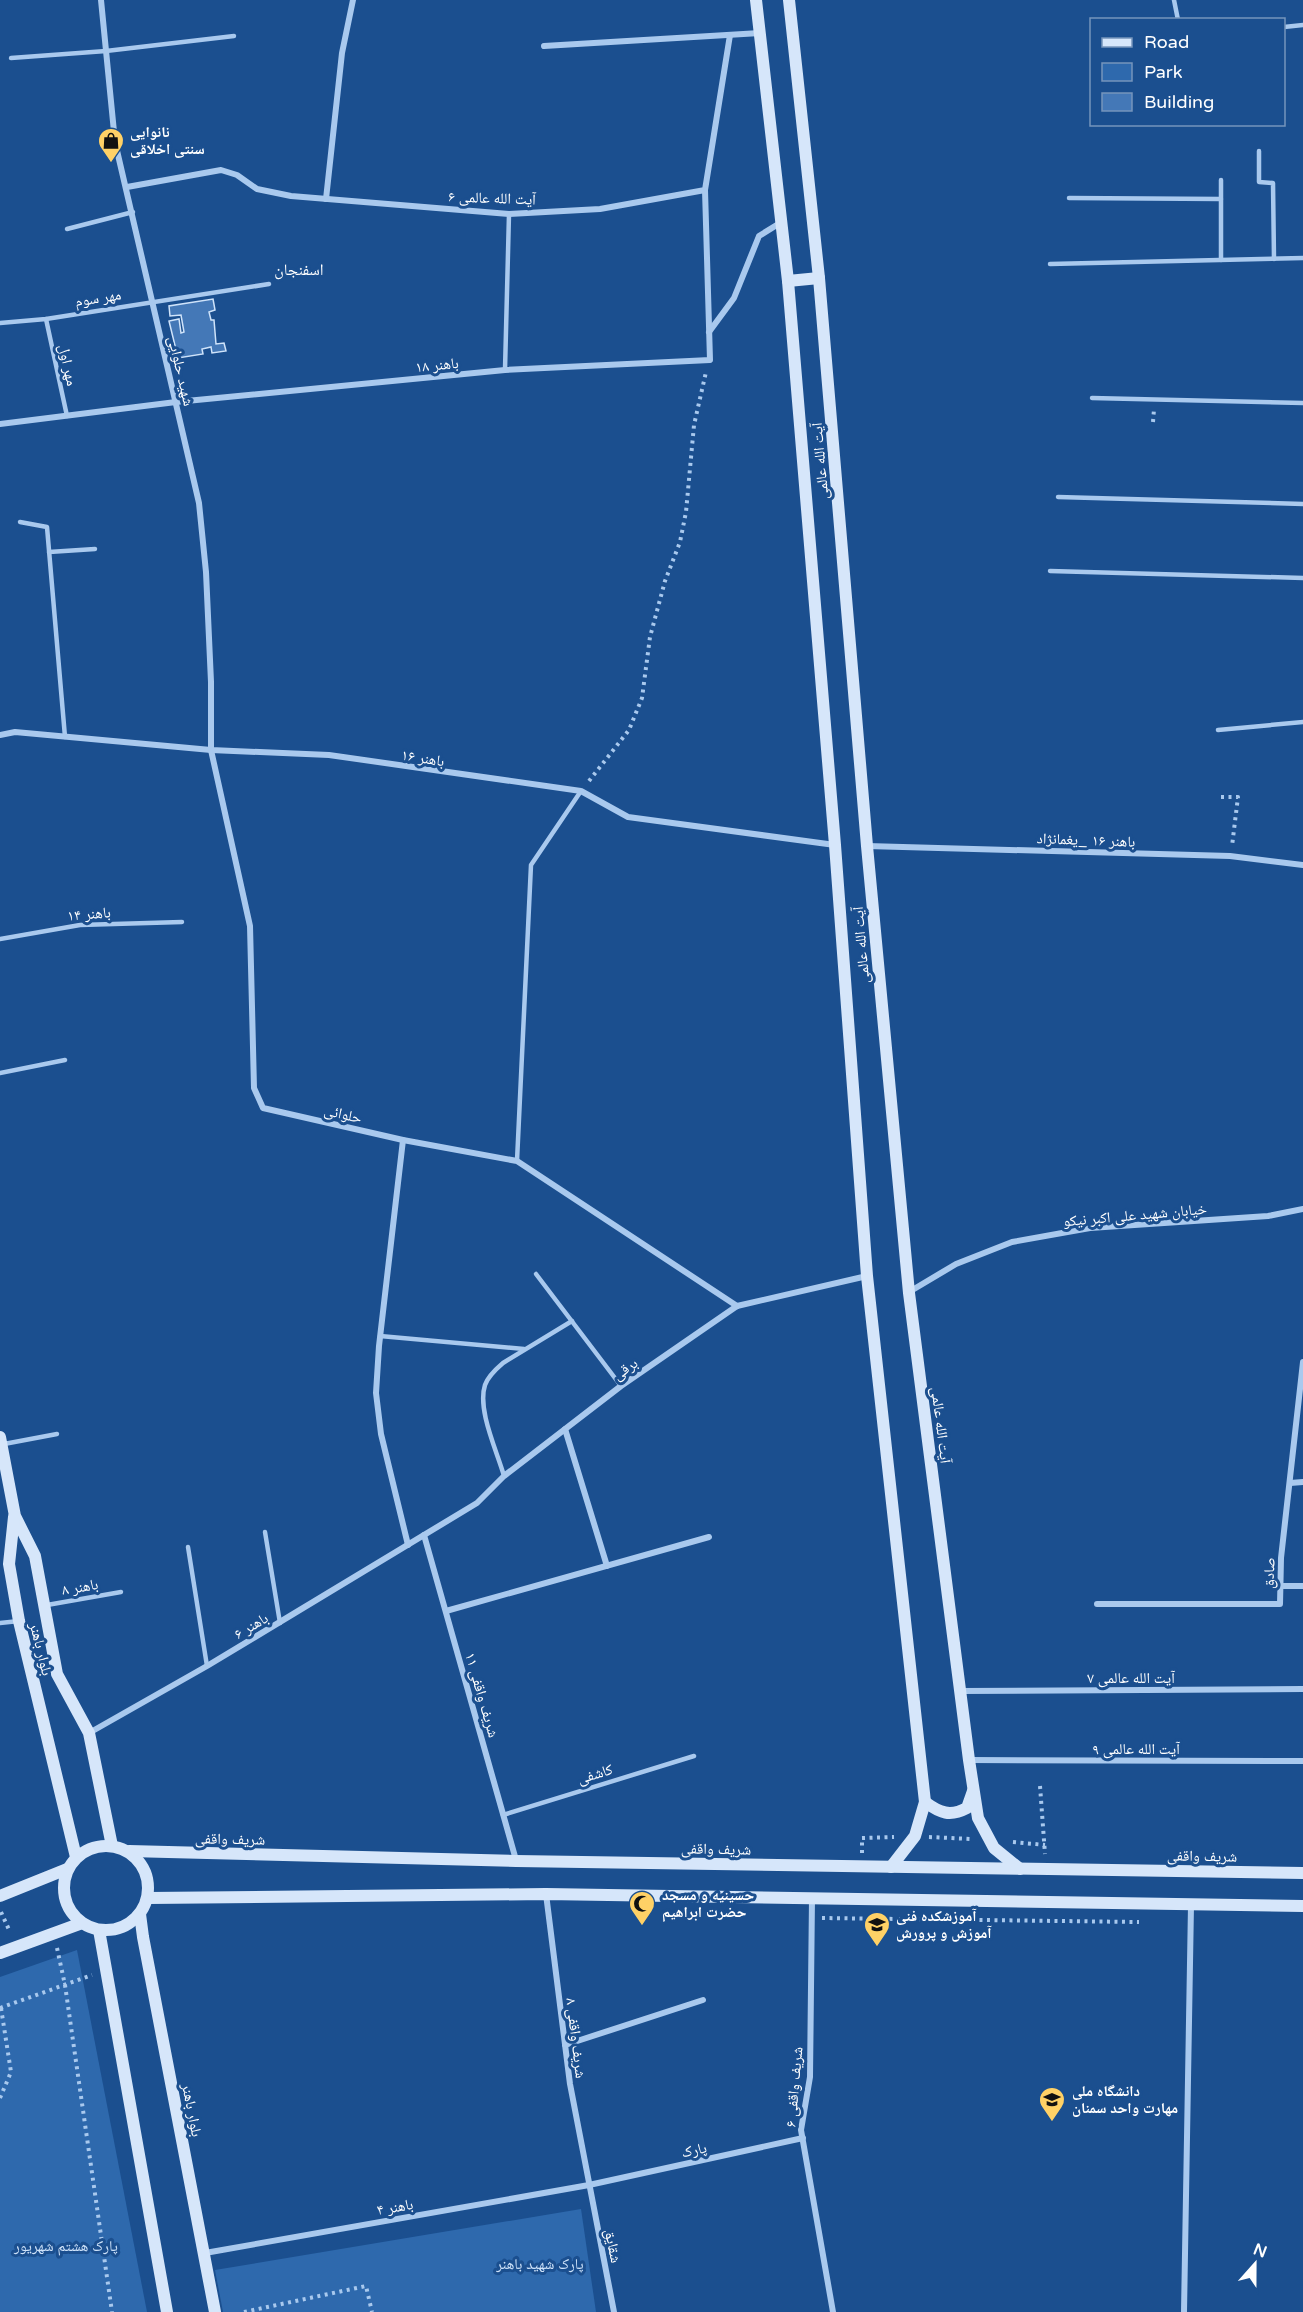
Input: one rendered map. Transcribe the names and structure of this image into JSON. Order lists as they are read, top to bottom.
{
  "streets": {
    "main road": ["آیت الله عالمی", "بلوار باهنر", "شریف واقفی"],
    "street": [
      "آیت الله عالمی ۶",
      "باهنر ۱۸",
      "شهید حلوایی",
      "باهنر ۱۶",
      "باهنر ۱۶ _یغمانژاد",
      "حلوائی",
      "خیابان شهید علی اکبر نیکو",
      "برقی",
      "صادق",
      "باهنر ۶",
      "آیت الله عالمی ۷",
      "شریف واقفی ۱۱",
      "آیت الله عالمی ۹",
      "شریف واقفی ۸",
      "شریف واقفی ۶",
      "پارک",
      "باهنر ۴",
      "شقایق"
    ],
    "lane": [
      "مهر سوم",
      "مهر اول",
      "باهنر ۱۴",
      "باهنر ۸",
      "کاشفی"
    ]
  },
  "crossings": [
    ["آیت الله عالمی ۶", "شهید حلوایی"],
    ["مهر سوم", "مهر اول"],
    ["مهر سوم", "شهید حلوایی"],
    ["مهر اول", "باهنر ۱۸"],
    ["باهنر ۱۸", "شهید حلوایی"],
    ["شهید حلوایی", "باهنر ۱۶"],
    ["شهید حلوایی", "حلوائی"],
    ["آیت الله عالمی", "باهنر ۱۶"],
    ["آیت الله عالمی", "باهنر ۱۶ _یغمانژاد"],
    ["آیت الله عالمی", "خیابان شهید علی اکبر نیکو"],
    ["آیت الله عالمی", "برقی"],
    ["آیت الله عالمی", "آیت الله عالمی ۷"],
    ["آیت الله عالمی", "آیت الله عالمی ۹"],
    ["آیت الله عالمی", "شریف واقفی"],
    ["باهنر ۱۶", "حلوائی"],
    ["حلوائی", "برقی"],
    ["برقی", "باهنر ۶"],
    ["برقی", "شریف واقفی ۱۱"],
    ["باهنر ۸", "بلوار باهنر"],
    ["باهنر ۶", "بلوار باهنر"],
    ["باهنر ۶", "شریف واقفی ۱۱"],
    ["بلوار باهنر", "شریف واقفی"],
    ["بلوار باهنر", "باهنر ۴"],
    ["شریف واقفی ۱۱", "کاشفی"],
    ["شریف واقفی ۱۱", "شریف واقفی"],
    ["شریف واقفی ۸", "پارک"],
    ["شریف واقفی ۸", "باهنر ۴"],
    ["شریف واقفی ۸", "شقایق"],
    ["شریف واقفی ۶", "پارک"],
    ["پارک", "باهنر ۴"],
    ["پارک", "شقایق"],
    ["باهنر ۴", "شقایق"]
  ],
  "districts": ["اسفنجان"],
  "parks": ["پارک هشتم شهریور", "پارک شهید باهنر"],
  "places": {
    "shop": ["نانوایی سنتی اخلاقی"],
    "mosque": ["حسینیه و مسجد حضرت ابراهیم"],
    "school or university": ["آموزشکده فنی آموزش و پرورش", "دانشگاه ملی مهارت واحد سمنان"]
  },
  "legend": ["Road", "Park", "Building"],
  "north": "top"
}
